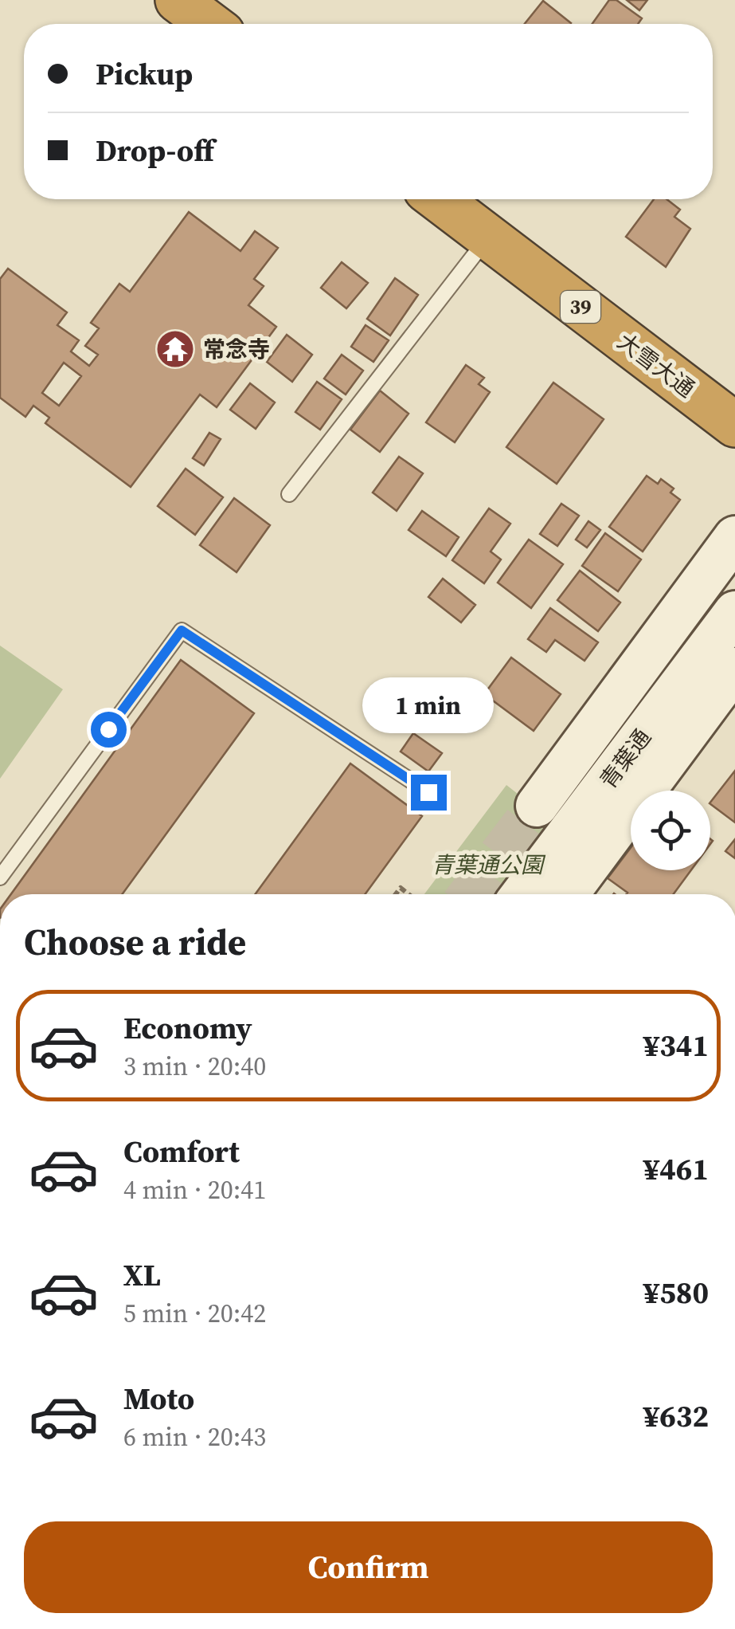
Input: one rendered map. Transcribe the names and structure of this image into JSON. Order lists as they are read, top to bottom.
{
  "streets": {
    "highway": ["39", "大雪大通"],
    "street": ["青葉通"]
  },
  "parks": ["青葉通公園"],
  "places": {
    "temple": ["常念寺"]
  },
  "page": {
    "banner": ["Pickup", "Drop-off"],
    "bubble": "1 min",
    "heading": "Choose a ride",
    "list": [
      {
        "name": "Economy",
        "note": "3 min · 20:40",
        "value": "¥341"
      },
      {
        "name": "Comfort",
        "note": "4 min · 20:41",
        "value": "¥461"
      },
      {
        "name": "XL",
        "note": "5 min · 20:42",
        "value": "¥580"
      },
      {
        "name": "Moto",
        "note": "6 min · 20:43",
        "value": "¥632"
      }
    ],
    "buttons": "Confirm"
  }
}
